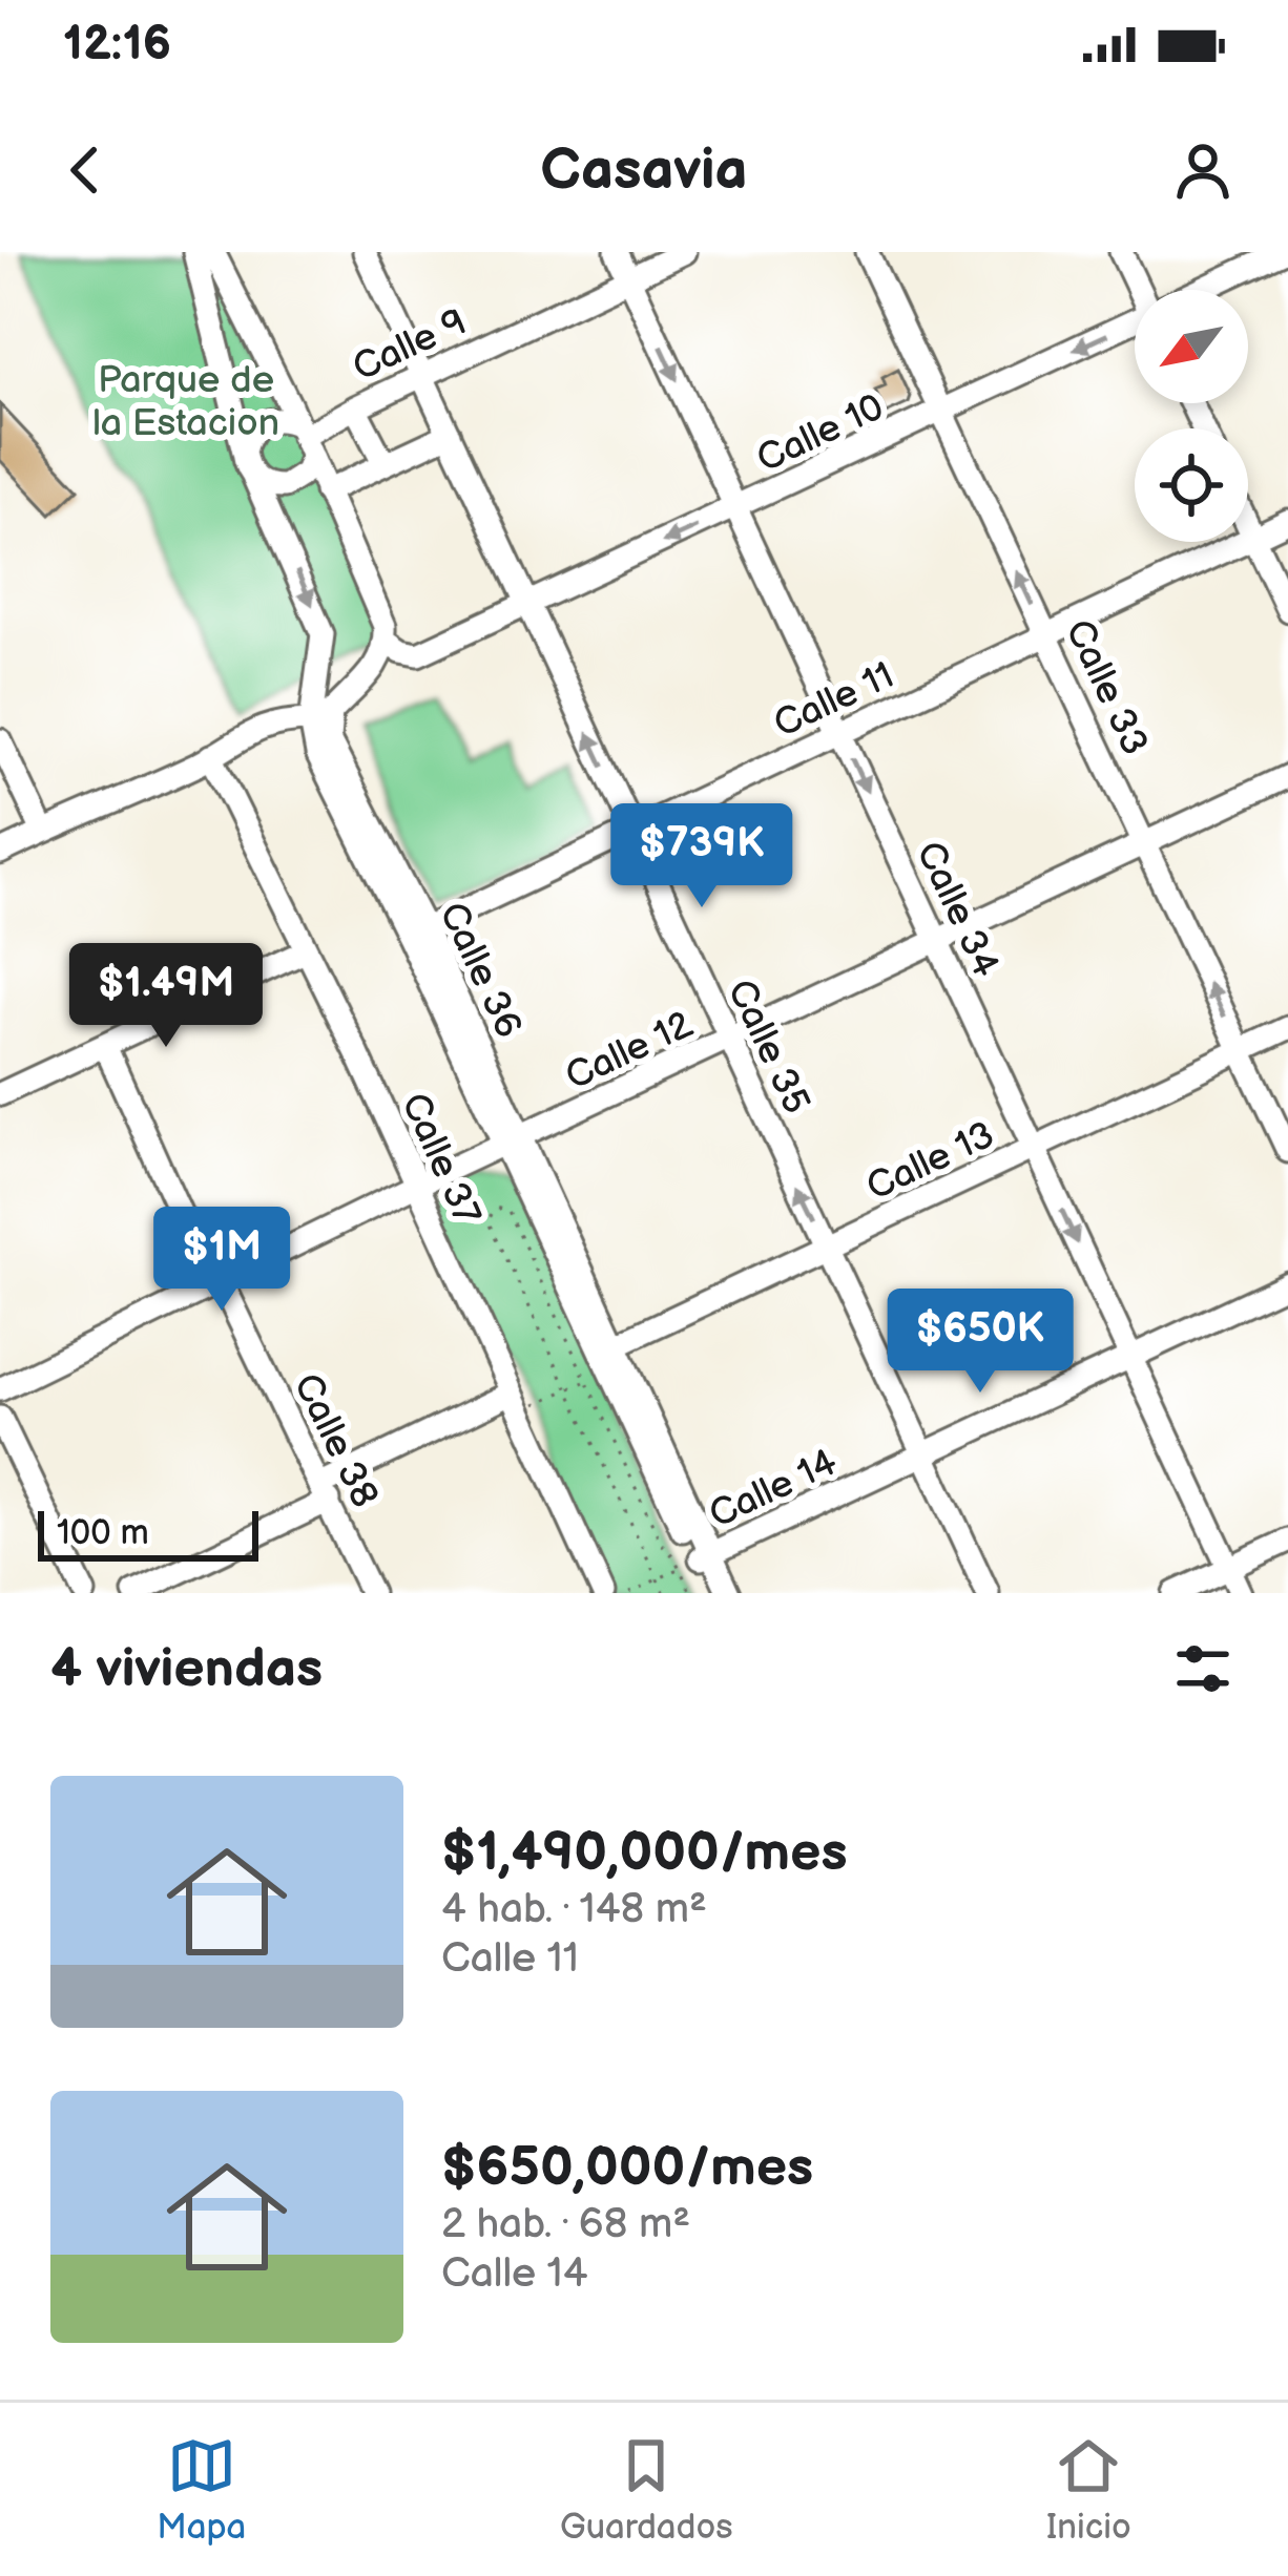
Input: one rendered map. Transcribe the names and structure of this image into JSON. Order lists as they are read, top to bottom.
{
  "streets": {
    "street": [
      "Calle 9",
      "Calle 10",
      "Calle 33",
      "Calle 11",
      "Calle 34",
      "Calle 36",
      "Calle 35",
      "Calle 12",
      "Calle 37",
      "Calle 13",
      "Calle 38",
      "Calle 14"
    ]
  },
  "crossings": [
    ["Calle 9", "Calle 34"],
    ["Calle 9", "Calle 36"],
    ["Calle 9", "Calle 35"],
    ["Calle 10", "Calle 33"],
    ["Calle 10", "Calle 34"],
    ["Calle 10", "Calle 36"],
    ["Calle 10", "Calle 35"],
    ["Calle 33", "Calle 11"],
    ["Calle 33", "Calle 12"],
    ["Calle 33", "Calle 13"],
    ["Calle 11", "Calle 34"],
    ["Calle 11", "Calle 36"],
    ["Calle 11", "Calle 35"],
    ["Calle 34", "Calle 12"],
    ["Calle 34", "Calle 13"],
    ["Calle 34", "Calle 14"],
    ["Calle 36", "Calle 12"],
    ["Calle 36", "Calle 13"],
    ["Calle 36", "Calle 14"],
    ["Calle 35", "Calle 12"],
    ["Calle 35", "Calle 13"],
    ["Calle 35", "Calle 14"],
    ["Calle 12", "Calle 37"],
    ["Calle 12", "Calle 38"]
  ],
  "one_way": ["Calle 10", "Calle 33", "Calle 34"],
  "parks": ["Parque de la Estacion"],
  "scale_bar": "100 m",
  "north": "bottom left",
  "page": {
    "status": "12:16",
    "header": "Casavia",
    "price": [
      "$739K",
      "$1.49M",
      "$1M",
      "$650K"
    ],
    "scale": "100 m",
    "heading": "4 viviendas",
    "list": [
      {
        "name": "$1,490,000/mes",
        "note": "4 hab. · 148 m² · Calle 11"
      },
      {
        "name": "$650,000/mes",
        "note": "2 hab. · 68 m² · Calle 14"
      }
    ],
    "tabs": ["Mapa", "Guardados", "Inicio"]
  }
}
